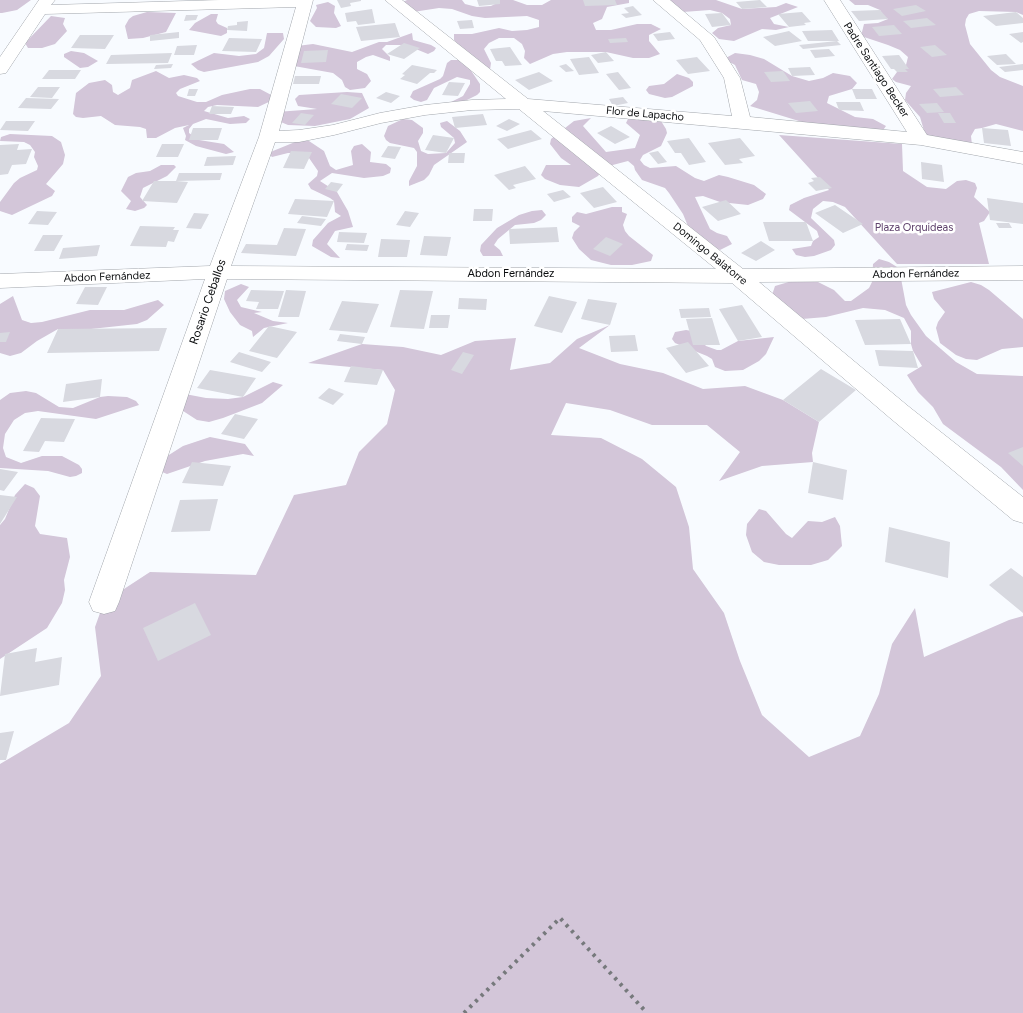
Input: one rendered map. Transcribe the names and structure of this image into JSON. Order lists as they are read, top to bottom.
{
  "streets": {
    "street": [
      "Padre Santiago Becker",
      "Flor de Lapacho",
      "Domingo Balatorre",
      "Abdon Fernández",
      "Rosario Ceballos"
    ]
  },
  "crossings": [
    ["Padre Santiago Becker", "Flor de Lapacho"],
    ["Flor de Lapacho", "Domingo Balatorre"],
    ["Flor de Lapacho", "Rosario Ceballos"],
    ["Domingo Balatorre", "Abdon Fernández"],
    ["Abdon Fernández", "Rosario Ceballos"]
  ],
  "parks": ["Plaza Orquideas"]
}
